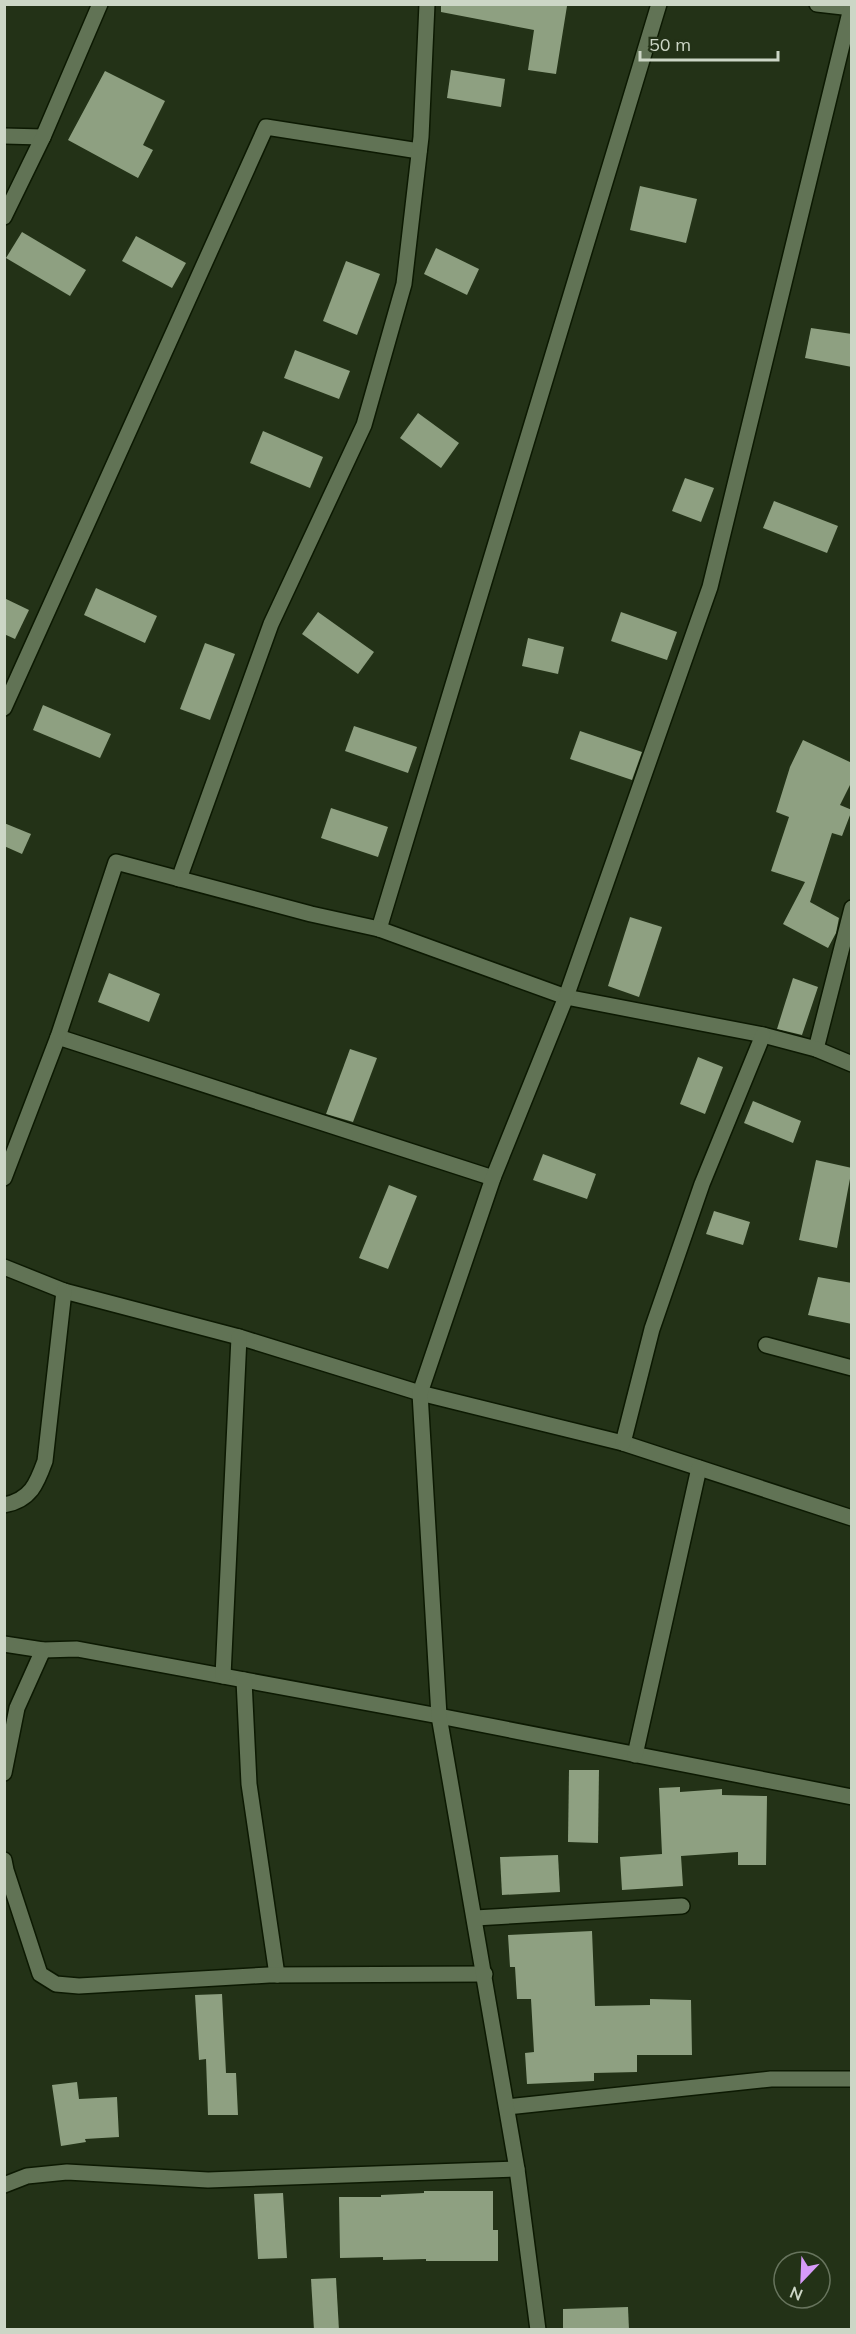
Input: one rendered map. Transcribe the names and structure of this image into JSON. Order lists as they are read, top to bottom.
{
  "scale_bar": "50 m",
  "north": "bottom left"
}
